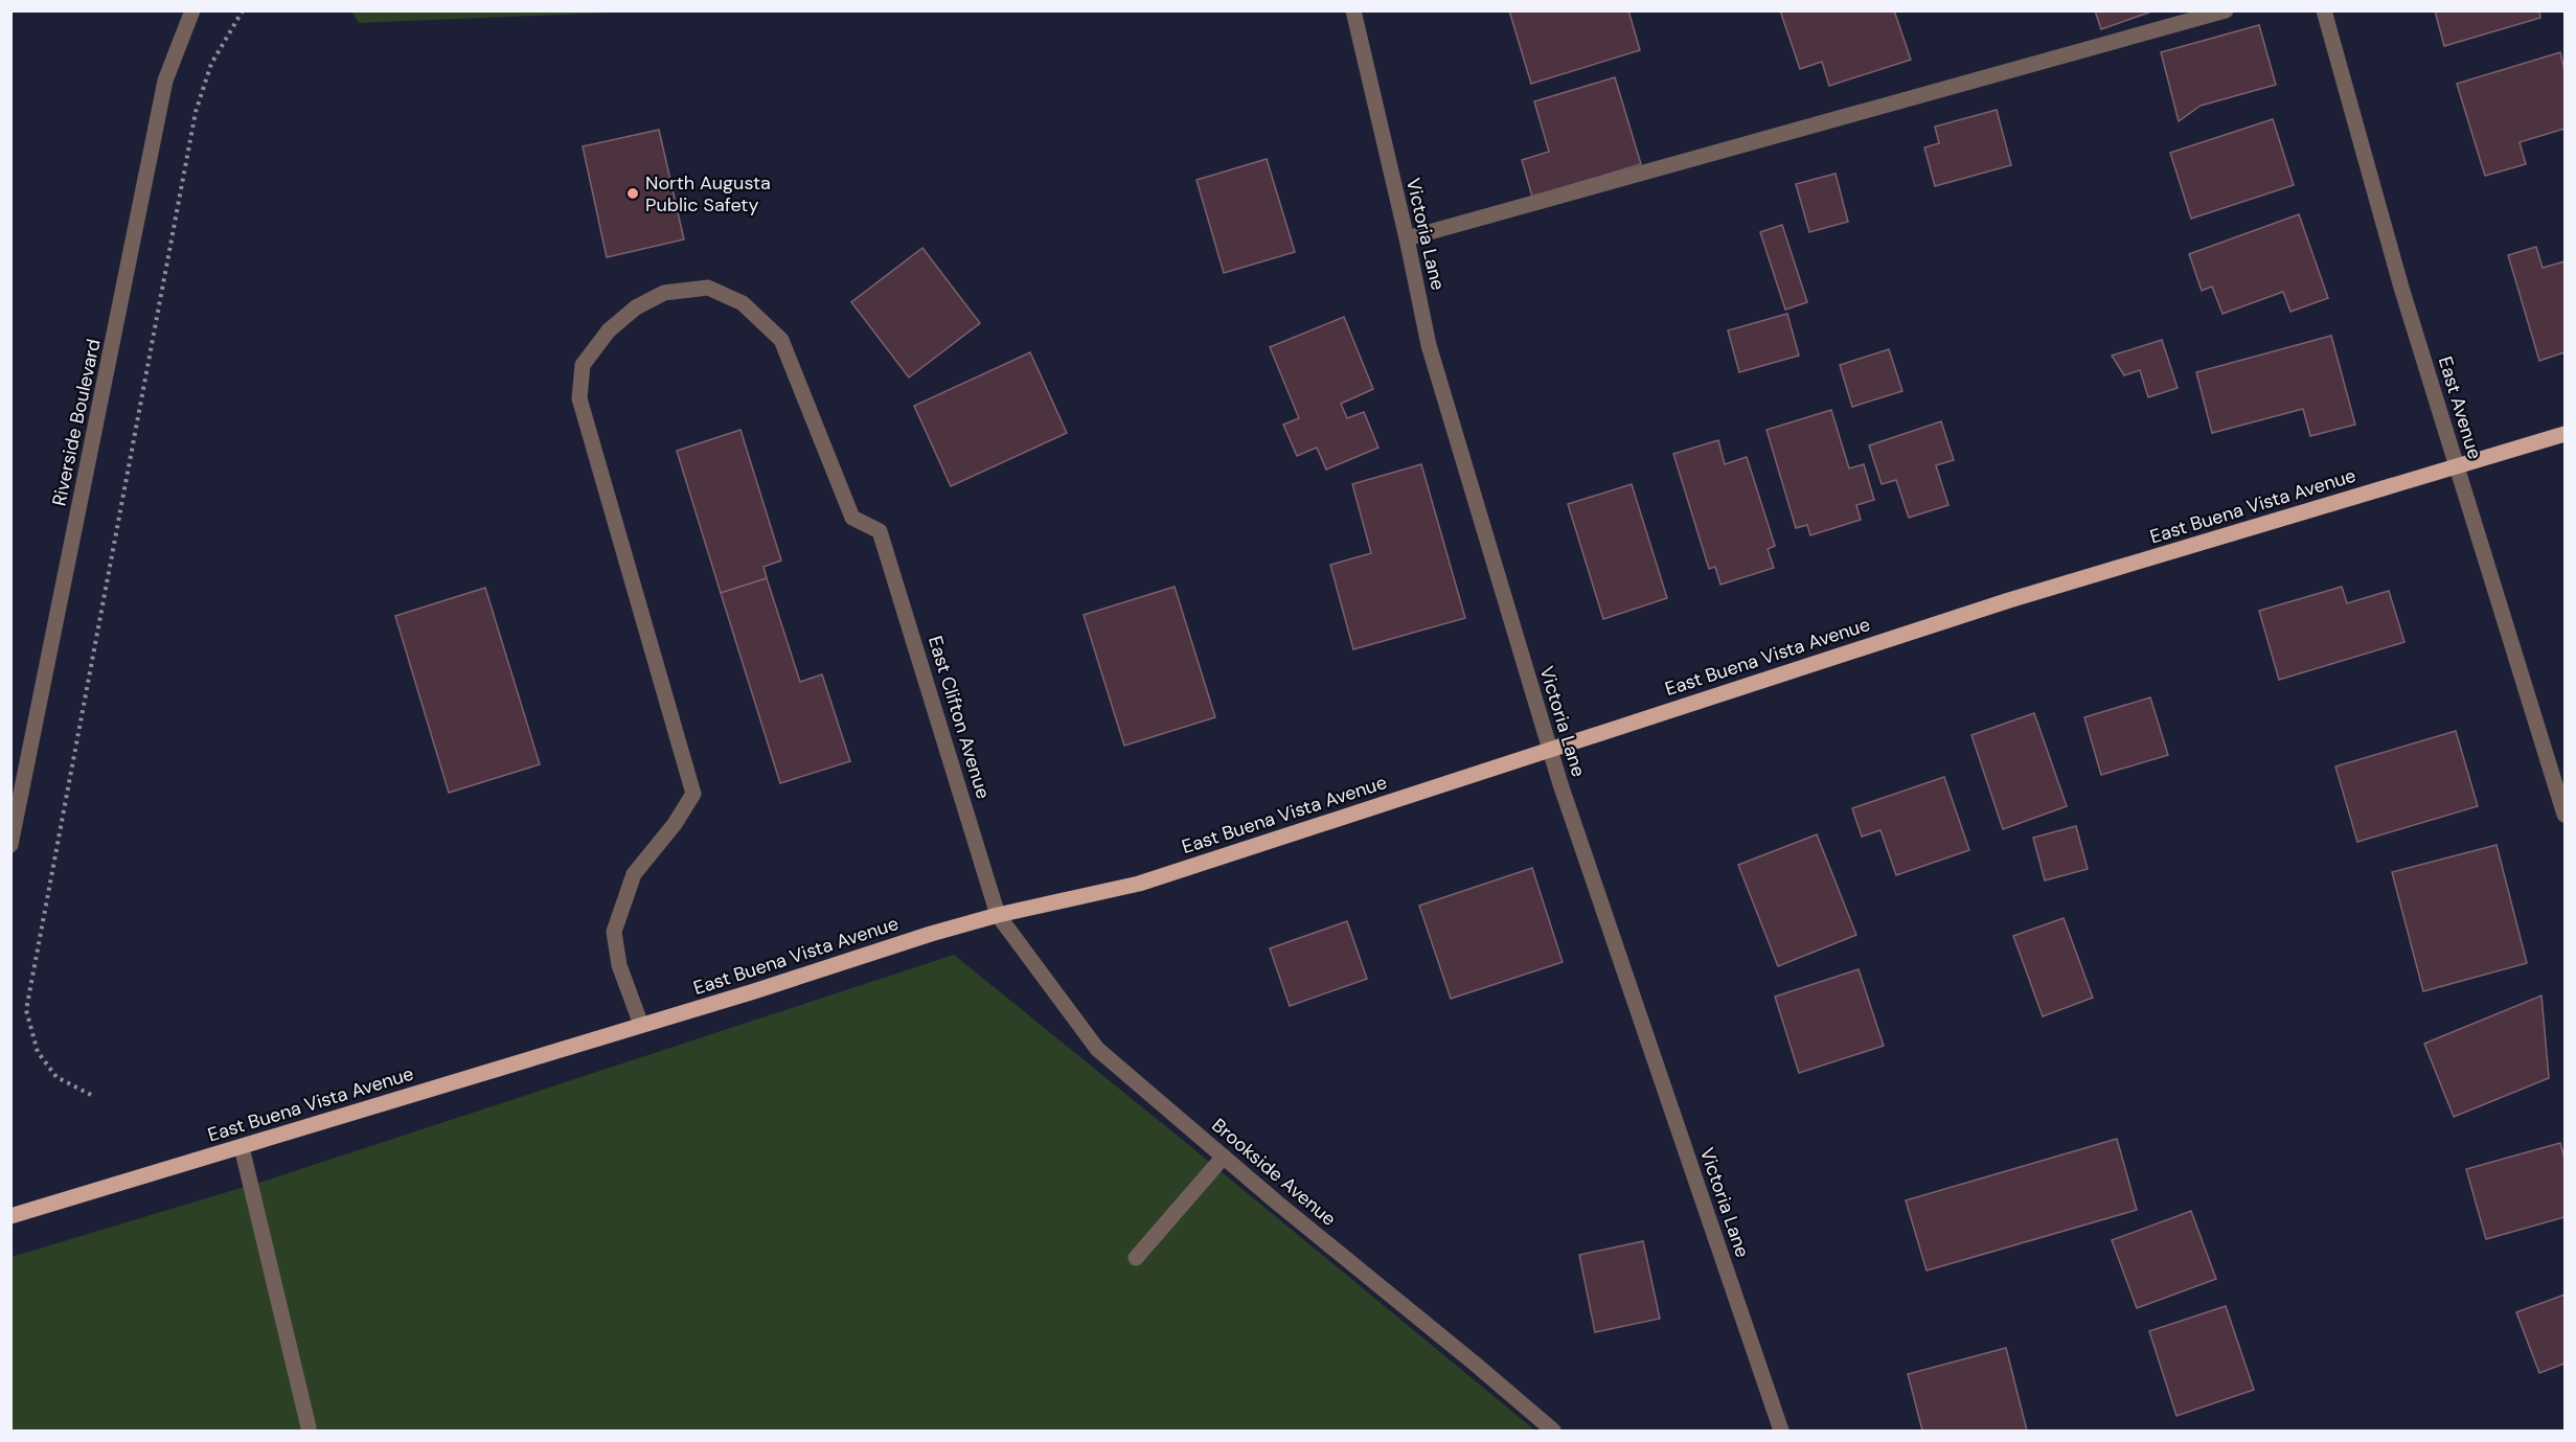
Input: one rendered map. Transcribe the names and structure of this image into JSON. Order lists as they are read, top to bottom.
{
  "streets": {
    "main road": ["East Buena Vista Avenue"],
    "street": [
      "Victoria Lane",
      "East Avenue",
      "Riverside Boulevard",
      "East Clifton Avenue",
      "Brookside Avenue"
    ]
  },
  "crossings": [
    ["Victoria Lane", "East Buena Vista Avenue"],
    ["East Avenue", "East Buena Vista Avenue"],
    ["East Buena Vista Avenue", "East Clifton Avenue"],
    ["East Buena Vista Avenue", "Brookside Avenue"],
    ["East Clifton Avenue", "Brookside Avenue"]
  ],
  "places": ["North Augusta Public Safety"]
}
